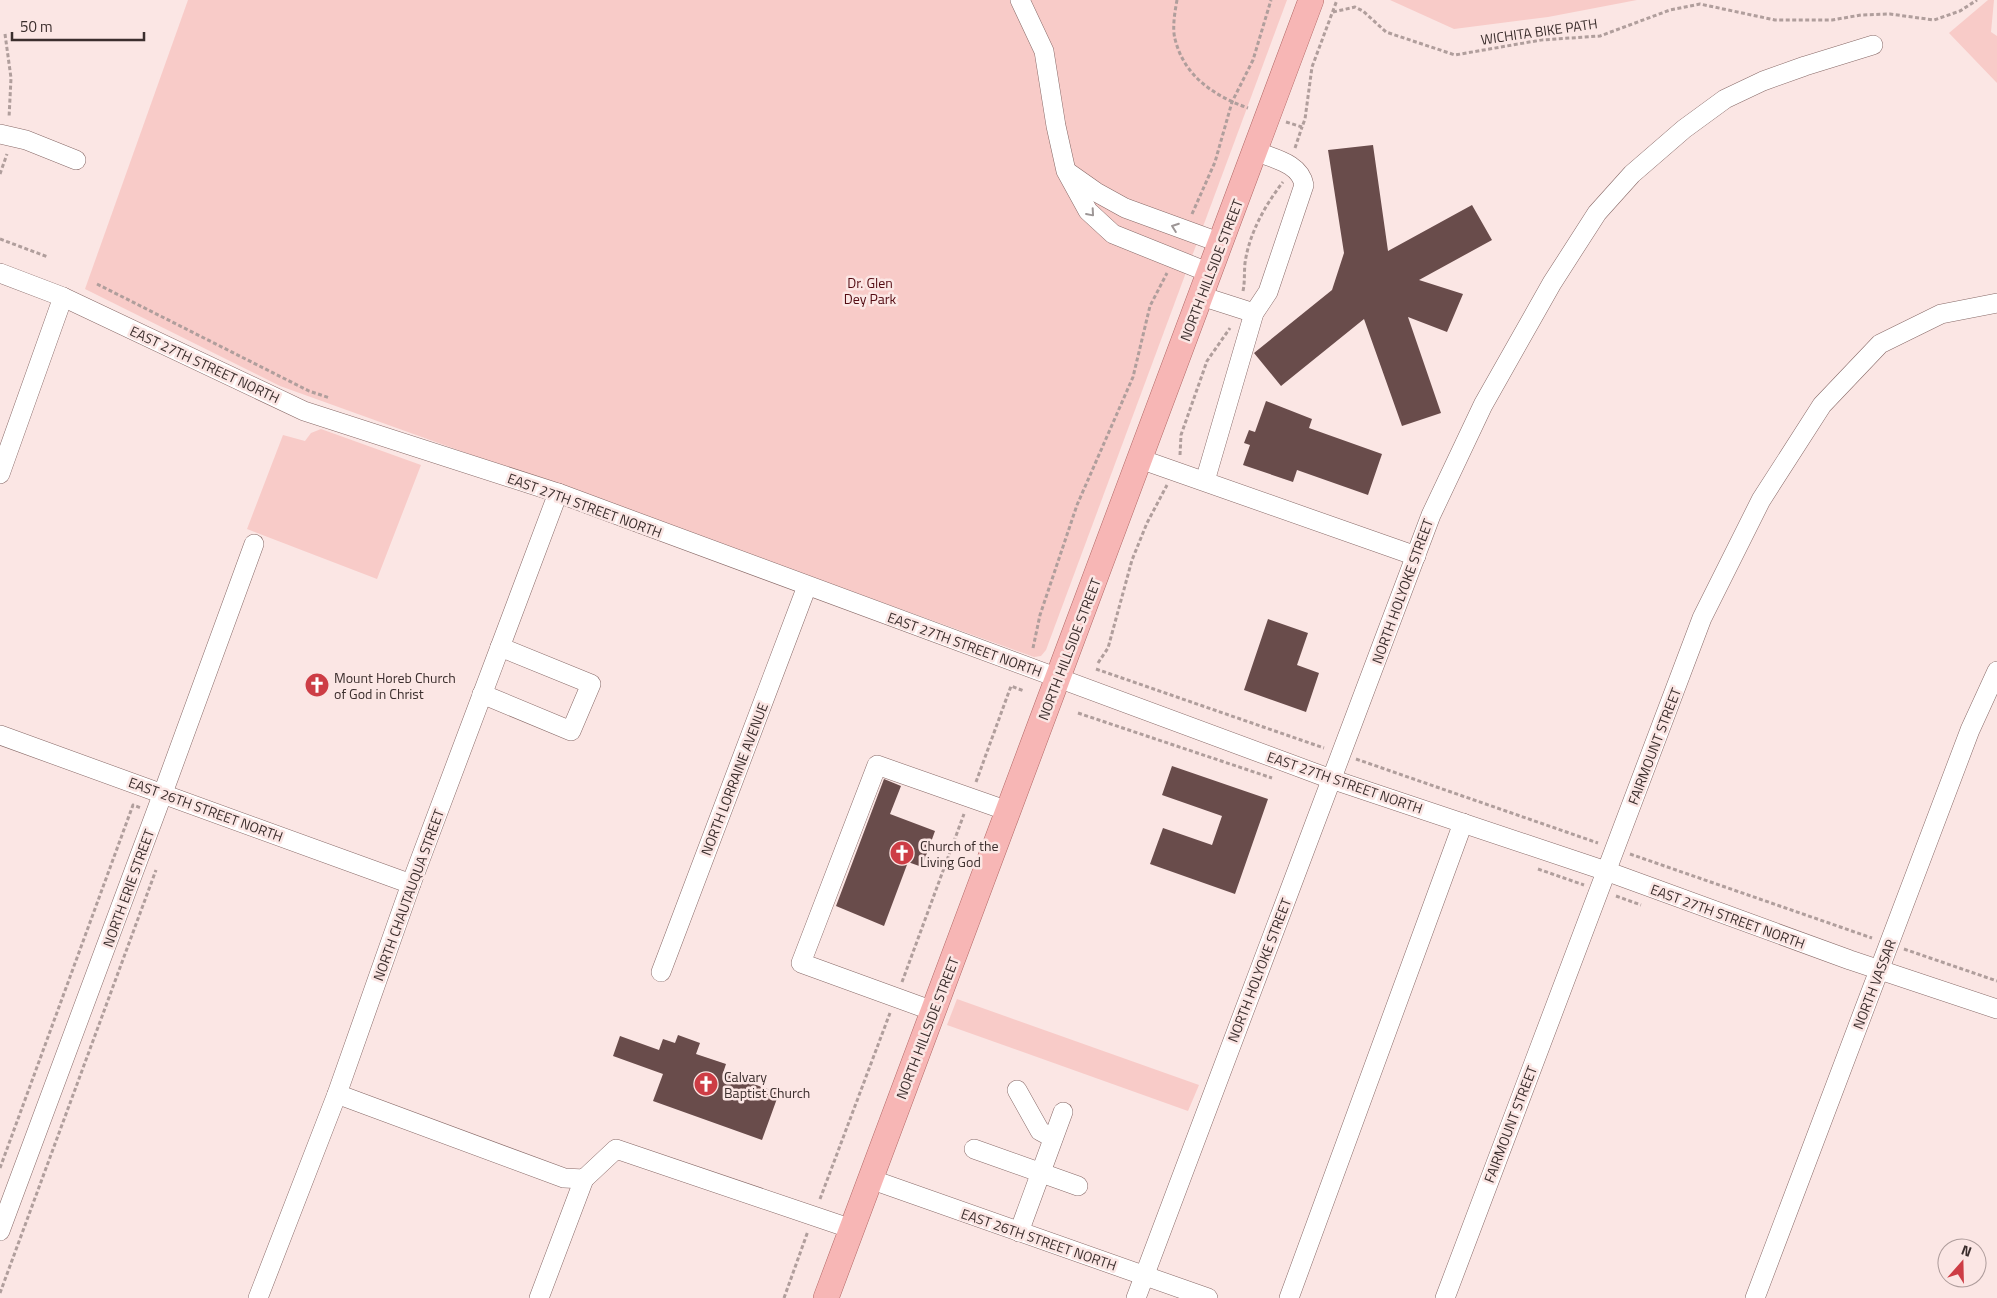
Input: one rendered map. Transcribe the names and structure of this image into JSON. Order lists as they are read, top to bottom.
{
  "streets": {
    "main road": ["NORTH HILLSIDE STREET"],
    "street": [
      "EAST 27TH STREET NORTH",
      "NORTH HOLYOKE STREET",
      "FAIRMOUNT STREET",
      "NORTH LORRAINE AVENUE",
      "EAST 26TH STREET NORTH",
      "NORTH ERIE STREET",
      "NORTH CHAUTAUQUA STREET",
      "NORTH VASSAR"
    ],
    "path": ["WICHITA BIKE PATH"]
  },
  "crossings": [
    ["NORTH HILLSIDE STREET", "EAST 27TH STREET NORTH"],
    ["NORTH HILLSIDE STREET", "EAST 26TH STREET NORTH"],
    ["EAST 27TH STREET NORTH", "NORTH HOLYOKE STREET"],
    ["EAST 27TH STREET NORTH", "FAIRMOUNT STREET"],
    ["EAST 27TH STREET NORTH", "NORTH LORRAINE AVENUE"],
    ["EAST 27TH STREET NORTH", "NORTH CHAUTAUQUA STREET"],
    ["EAST 27TH STREET NORTH", "NORTH VASSAR"],
    ["NORTH HOLYOKE STREET", "EAST 26TH STREET NORTH"],
    ["EAST 26TH STREET NORTH", "NORTH ERIE STREET"],
    ["EAST 26TH STREET NORTH", "NORTH CHAUTAUQUA STREET"]
  ],
  "parks": ["Dr. Glen Dey Park"],
  "places": {
    "church": ["Mount Horeb Church of God in Christ", "Church of the Living God", "Calvary Baptist Church"]
  },
  "scale_bar": "50 m",
  "north": "top"
}
